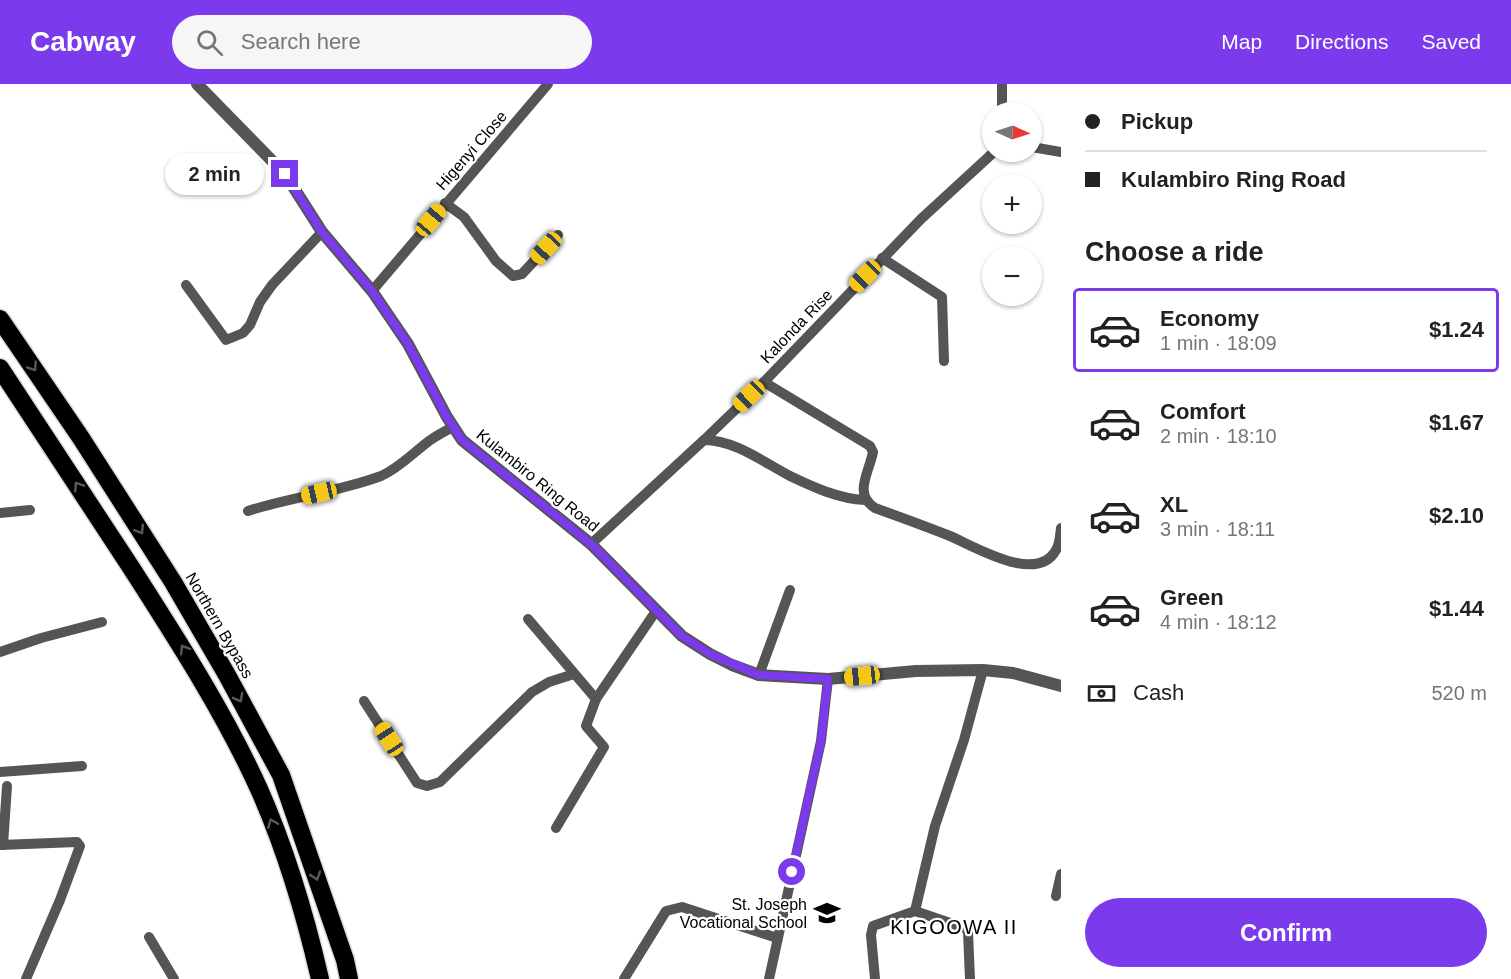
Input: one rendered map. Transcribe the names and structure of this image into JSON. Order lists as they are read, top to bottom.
{
  "streets": {
    "highway": ["Northern Bypass"],
    "street": ["Higenyi Close", "Kalonda Rise", "Kulambiro Ring Road"]
  },
  "crossings": [
    ["Higenyi Close", "Kulambiro Ring Road"],
    ["Kalonda Rise", "Kulambiro Ring Road"]
  ],
  "districts": ["KIGOOWA II"],
  "places": {
    "school or university": ["St. Joseph Vocational School"]
  },
  "north": "right",
  "page": {
    "header": "Cabway",
    "search": "Search here",
    "nav": ["Map", "Directions", "Saved"],
    "banner": ["Pickup", "Kulambiro Ring Road"],
    "map_buttons": ["+", "−"],
    "bubble": "2 min",
    "heading": "Choose a ride",
    "list": [
      {
        "name": "Economy",
        "note": "1 min · 18:09",
        "value": "$1.24"
      },
      {
        "name": "Comfort",
        "note": "2 min · 18:10",
        "value": "$1.67"
      },
      {
        "name": "XL",
        "note": "3 min · 18:11",
        "value": "$2.10"
      },
      {
        "name": "Green",
        "note": "4 min · 18:12",
        "value": "$1.44"
      }
    ],
    "pay": ["Cash", "520 m"],
    "buttons": "Confirm"
  }
}
